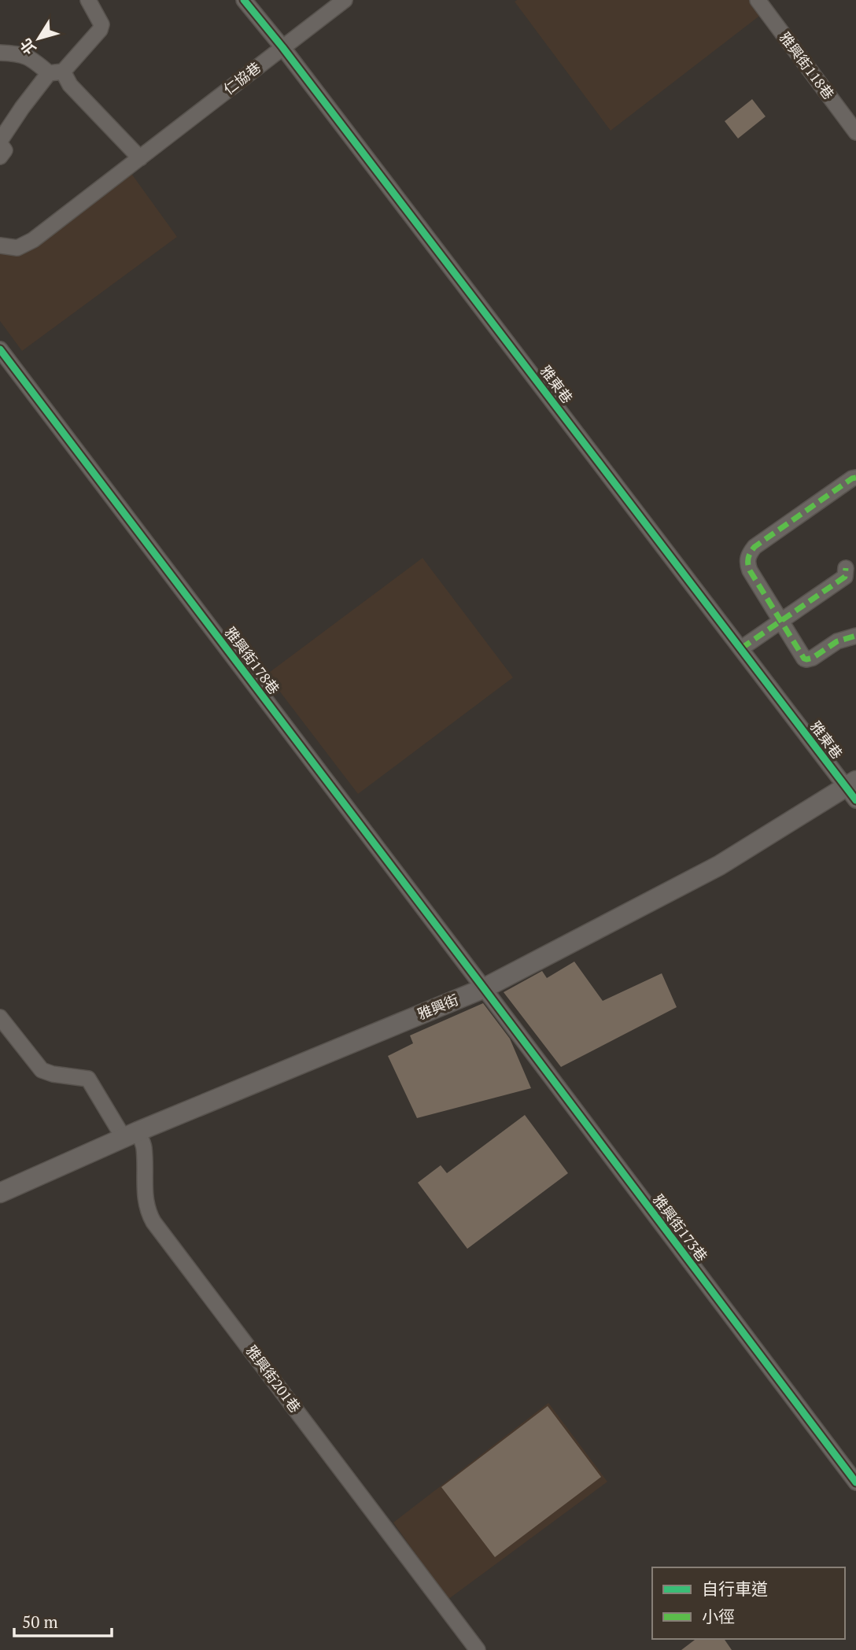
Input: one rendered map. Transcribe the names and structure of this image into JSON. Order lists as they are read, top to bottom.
{
  "streets": {
    "street": [
      "雅興街118巷",
      "仁協巷",
      "雅東巷",
      "雅興街178巷",
      "雅興街",
      "雅興街173巷",
      "雅興街201巷"
    ]
  },
  "crossings": [
    ["仁協巷", "雅東巷"],
    ["雅東巷", "雅興街"],
    ["雅興街178巷", "雅興街"],
    ["雅興街178巷", "雅興街173巷"],
    ["雅興街", "雅興街173巷"],
    ["雅興街", "雅興街201巷"]
  ],
  "legend": ["自行車道", "小徑"],
  "scale_bar": "50 m",
  "north": "bottom left"
}
